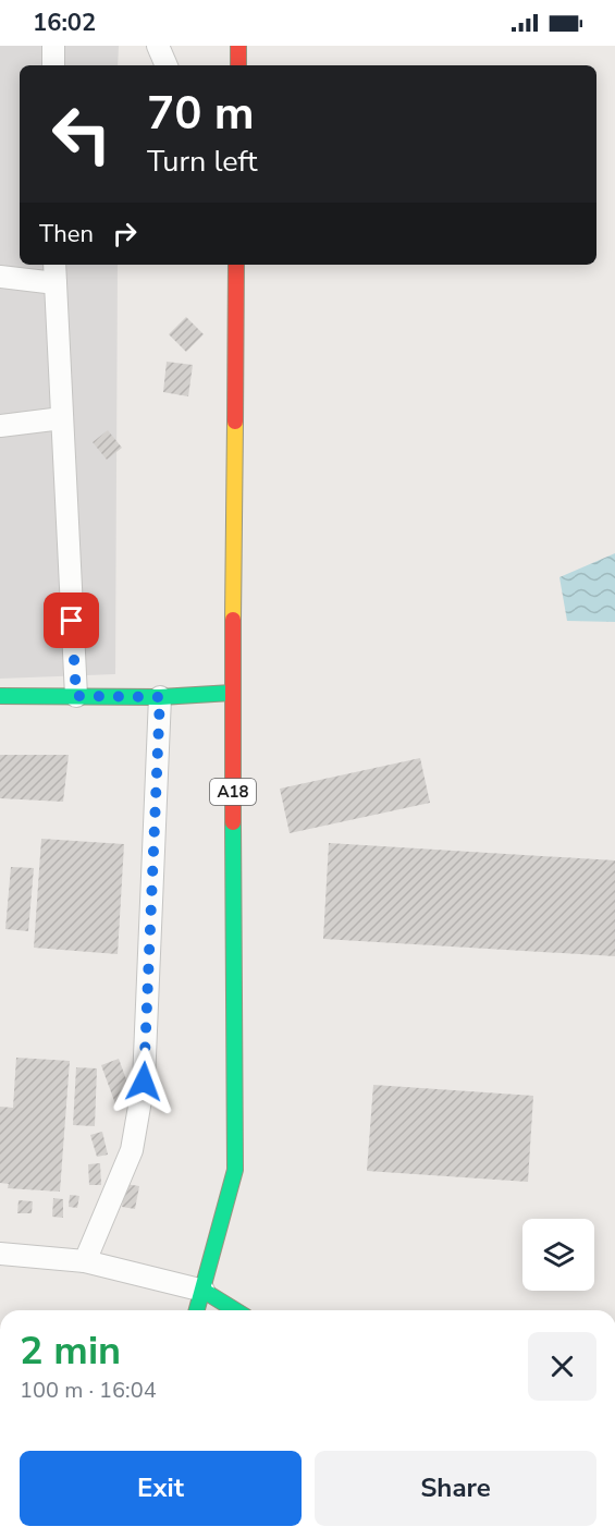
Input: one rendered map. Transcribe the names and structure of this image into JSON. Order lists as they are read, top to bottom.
{
  "streets": {
    "main road": ["A18"]
  },
  "page": {
    "status": "16:02",
    "turn": ["70 m", "Turn left"],
    "then": "Then",
    "heading": ["2 min", "100 m · 16:04"],
    "buttons": ["Exit", "Share"]
  }
}
